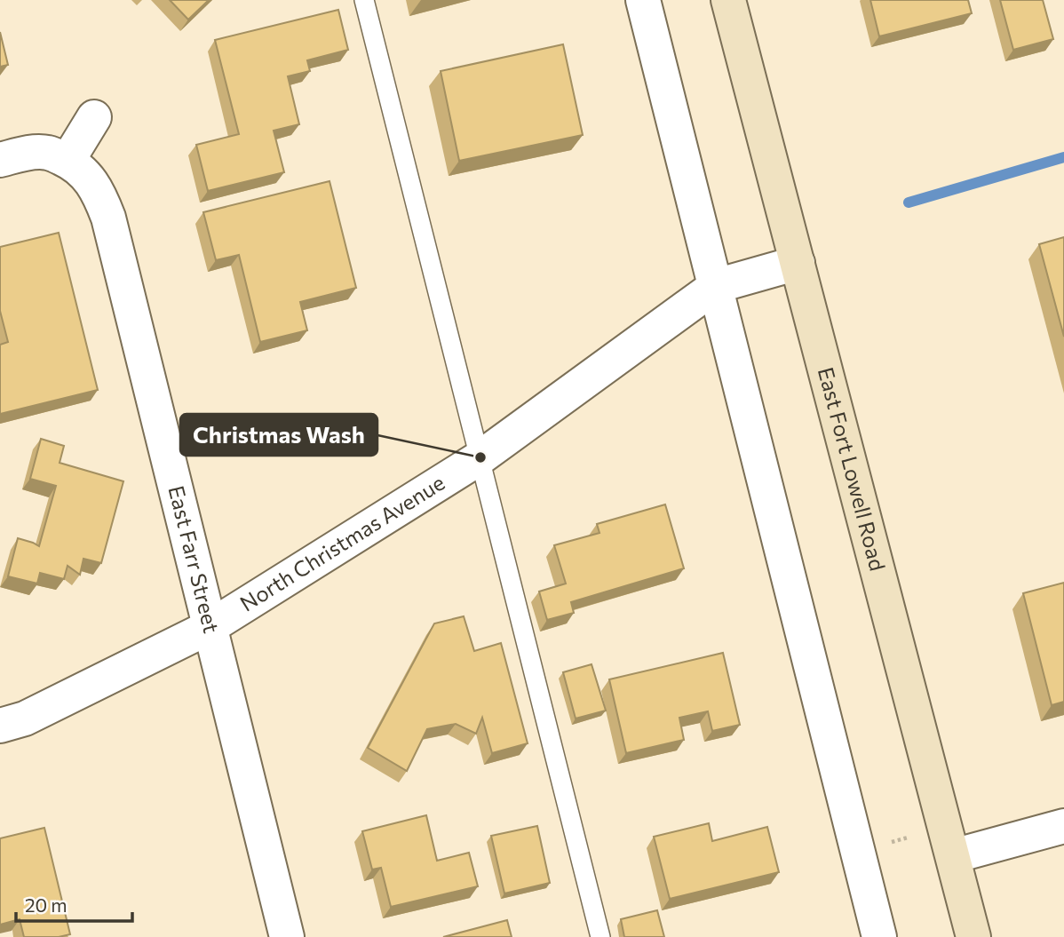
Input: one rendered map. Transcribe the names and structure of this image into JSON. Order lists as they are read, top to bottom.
{
  "streets": {
    "main road": ["East Fort Lowell Road"],
    "street": ["North Christmas Avenue", "East Farr Street"]
  },
  "crossings": [
    ["East Fort Lowell Road", "North Christmas Avenue"],
    ["North Christmas Avenue", "East Farr Street"]
  ],
  "places": ["Christmas Wash"],
  "scale_bar": "20 m"
}
